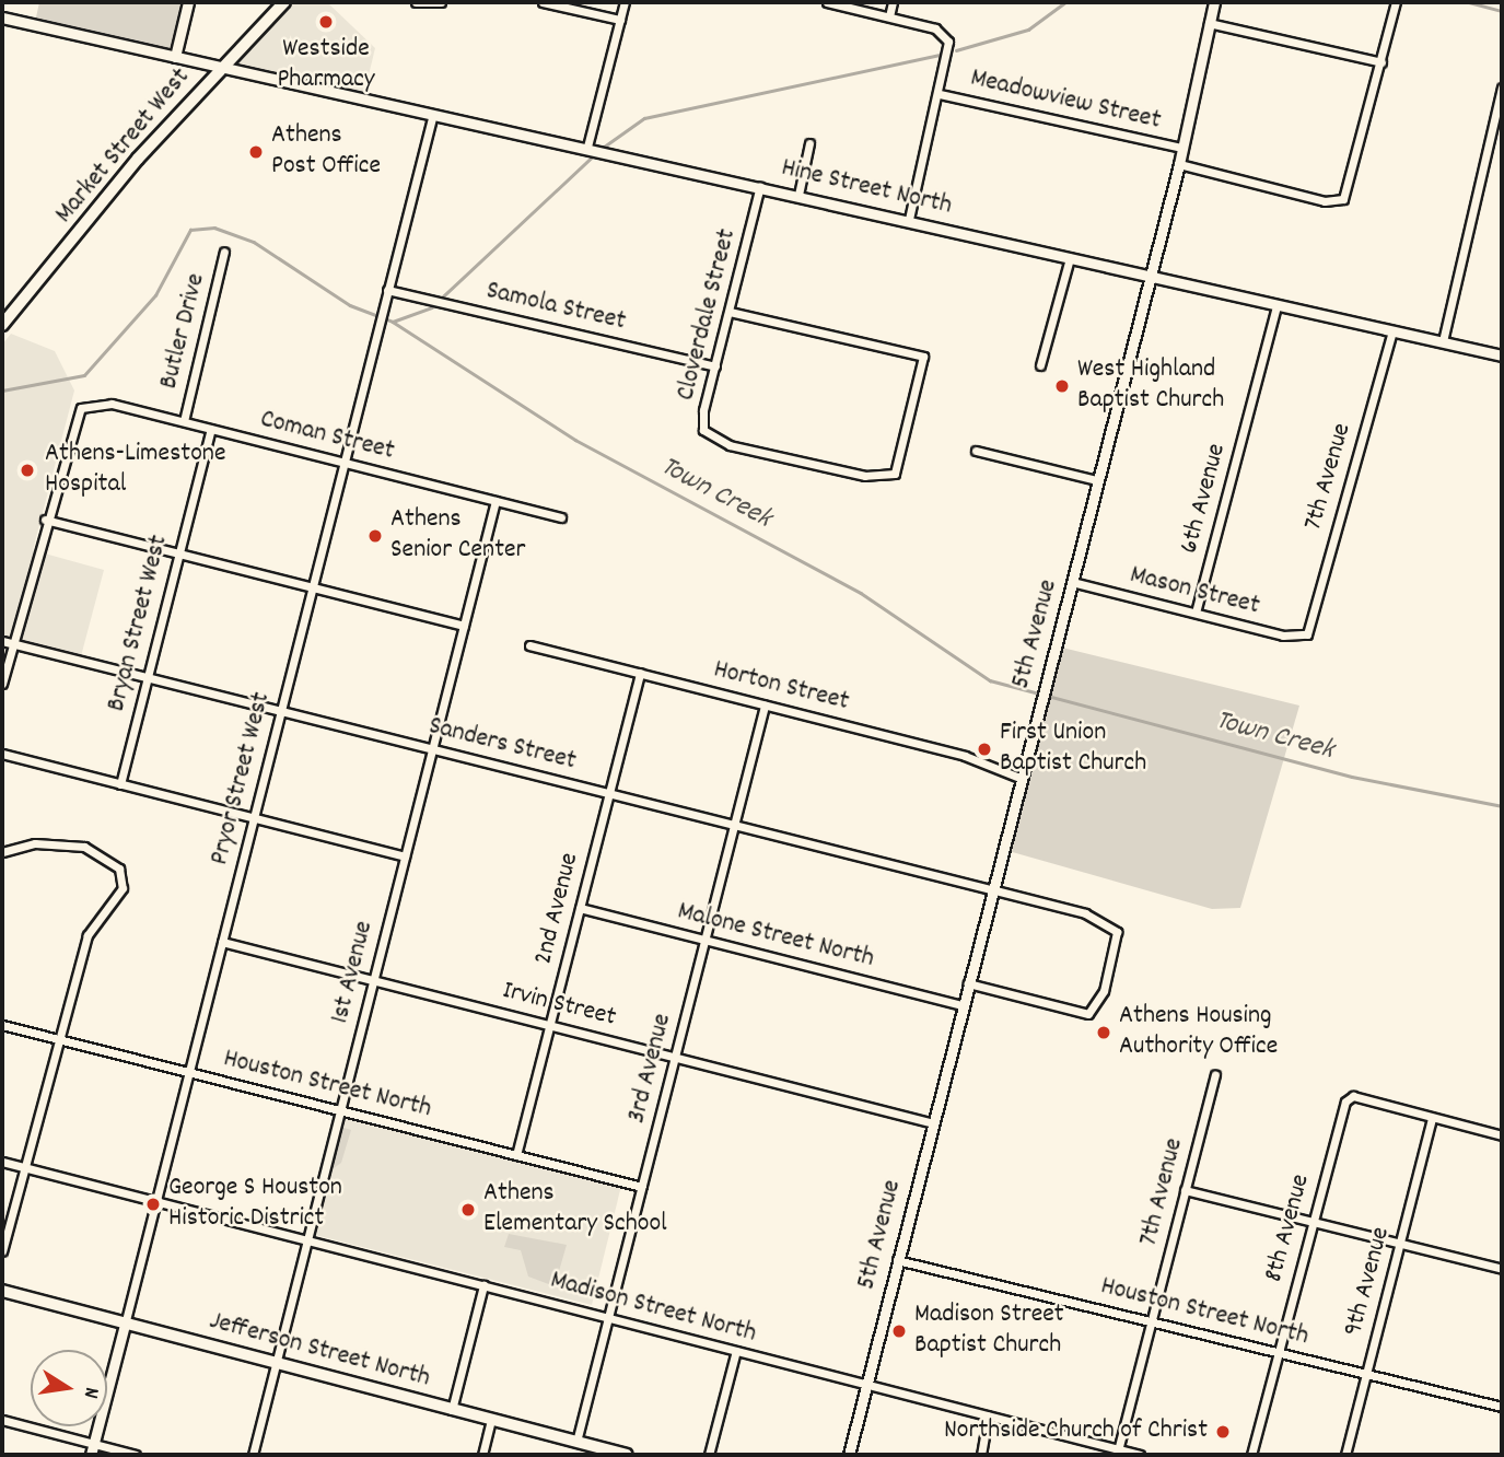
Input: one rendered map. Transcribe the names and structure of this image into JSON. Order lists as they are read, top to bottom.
{
  "streets": {
    "main road": ["Market Street West", "Jefferson Street North"],
    "street": [
      "Meadowview Street",
      "Hine Street North",
      "Samola Street",
      "Cloverdale Street",
      "Butler Drive",
      "Coman Street",
      "7th Avenue",
      "6th Avenue",
      "Mason Street",
      "Bryan Street West",
      "5th Avenue",
      "Horton Street",
      "Sanders Street",
      "Pryor Street West",
      "2nd Avenue",
      "Malone Street North",
      "1st Avenue",
      "Irvin Street",
      "3rd Avenue",
      "Houston Street North",
      "8th Avenue",
      "9th Avenue",
      "Madison Street North"
    ]
  },
  "crossings": [
    ["Meadowview Street", "5th Avenue"],
    ["Market Street West", "Hine Street North"],
    ["Hine Street North", "Cloverdale Street"],
    ["Hine Street North", "7th Avenue"],
    ["Hine Street North", "6th Avenue"],
    ["Hine Street North", "5th Avenue"],
    ["Hine Street North", "Pryor Street West"],
    ["Samola Street", "Cloverdale Street"],
    ["Samola Street", "Pryor Street West"],
    ["Butler Drive", "Coman Street"],
    ["Coman Street", "Bryan Street West"],
    ["Coman Street", "Pryor Street West"],
    ["Coman Street", "1st Avenue"],
    ["7th Avenue", "Mason Street"],
    ["7th Avenue", "Houston Street North"],
    ["7th Avenue", "Madison Street North"],
    ["6th Avenue", "Mason Street"],
    ["Mason Street", "5th Avenue"],
    ["Bryan Street West", "Sanders Street"],
    ["5th Avenue", "Horton Street"],
    ["5th Avenue", "Sanders Street"],
    ["5th Avenue", "Malone Street North"],
    ["5th Avenue", "Irvin Street"],
    ["5th Avenue", "Houston Street North"],
    ["5th Avenue", "Madison Street North"],
    ["Horton Street", "2nd Avenue"],
    ["Horton Street", "3rd Avenue"],
    ["Sanders Street", "Pryor Street West"],
    ["Sanders Street", "2nd Avenue"],
    ["Sanders Street", "1st Avenue"],
    ["Sanders Street", "3rd Avenue"],
    ["Pryor Street West", "Irvin Street"],
    ["Pryor Street West", "Houston Street North"],
    ["Pryor Street West", "Madison Street North"],
    ["Pryor Street West", "Jefferson Street North"],
    ["2nd Avenue", "Malone Street North"],
    ["2nd Avenue", "Irvin Street"],
    ["2nd Avenue", "Houston Street North"],
    ["Malone Street North", "3rd Avenue"],
    ["1st Avenue", "Irvin Street"],
    ["1st Avenue", "Houston Street North"],
    ["1st Avenue", "Madison Street North"],
    ["1st Avenue", "Jefferson Street North"],
    ["Irvin Street", "3rd Avenue"],
    ["3rd Avenue", "Houston Street North"],
    ["3rd Avenue", "Madison Street North"],
    ["3rd Avenue", "Jefferson Street North"],
    ["Houston Street North", "8th Avenue"],
    ["Houston Street North", "9th Avenue"],
    ["8th Avenue", "9th Avenue"]
  ],
  "water": ["Town Creek"],
  "places": [
    "Westside Pharmacy",
    "Athens Post Office",
    "West Highland Baptist Church",
    "Athens-Limestone Hospital",
    "Athens Senior Center",
    "First Union Baptist Church",
    "Athens Housing Authority Office",
    "George S Houston Historic District",
    "Athens Elementary School",
    "Madison Street Baptist Church",
    "Northside Church of Christ"
  ],
  "north": "right"
}
